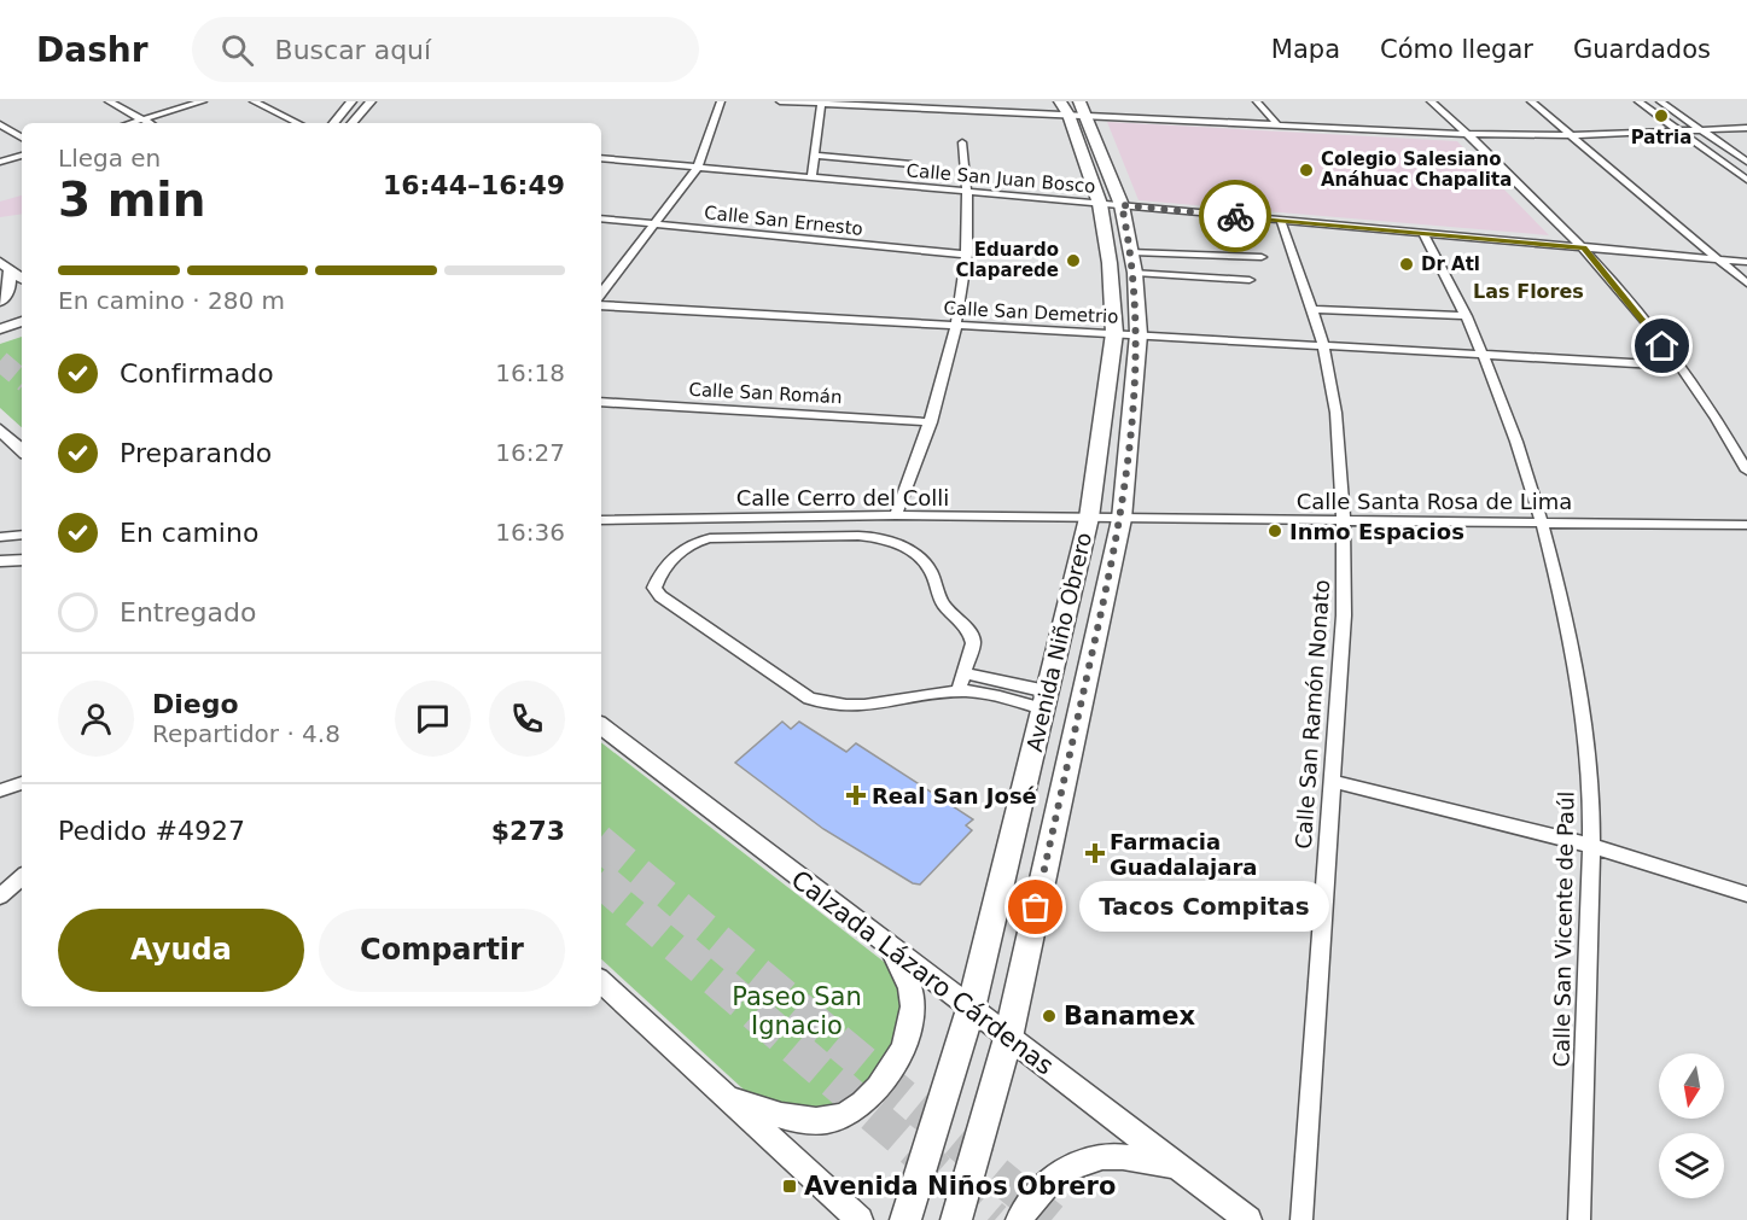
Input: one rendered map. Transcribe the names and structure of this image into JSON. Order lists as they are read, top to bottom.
{
  "streets": {
    "main road": ["Avenida Niño Obrero"],
    "street": [
      "Calle San Juan Bosco",
      "Calle San Ernesto",
      "Calle San Demetrio",
      "Calle San Román",
      "Calle Cerro del Colli",
      "Calle Santa Rosa de Lima",
      "Calle San Ramón Nonato",
      "Calle San Vicente de Paúl",
      "Calzada Lázaro Cárdenas"
    ]
  },
  "crossings": [
    ["Calle San Juan Bosco", "Avenida Niño Obrero"],
    ["Calle San Juan Bosco", "Calle San Ramón Nonato"],
    ["Calle San Juan Bosco", "Calle San Vicente de Paúl"],
    ["Calle San Demetrio", "Avenida Niño Obrero"],
    ["Calle San Demetrio", "Calle San Ramón Nonato"],
    ["Calle San Demetrio", "Calle San Vicente de Paúl"],
    ["Calle Cerro del Colli", "Calle Santa Rosa de Lima"],
    ["Calle Cerro del Colli", "Avenida Niño Obrero"],
    ["Calle Santa Rosa de Lima", "Avenida Niño Obrero"],
    ["Calle Santa Rosa de Lima", "Calle San Ramón Nonato"],
    ["Calle Santa Rosa de Lima", "Calle San Vicente de Paúl"],
    ["Avenida Niño Obrero", "Calzada Lázaro Cárdenas"]
  ],
  "districts": ["Las Flores"],
  "parks": ["Paseo San Ignacio"],
  "places": {
    "other": [
      "Patria",
      "Colegio Salesiano Anáhuac Chapalita",
      "Eduardo Claparede",
      "Dr Atl",
      "Inmo Espacios",
      "Tacos Compitas",
      "Banamex"
    ],
    "health": ["Real San José", "Farmacia Guadalajara"],
    "transit": ["Avenida Niños Obrero"]
  },
  "north": "bottom",
  "page": {
    "header": "Dashr",
    "search": "Buscar aquí",
    "nav": ["Mapa", "Cómo llegar", "Guardados"],
    "heading": ["3 min", "Llega en", "16:44–16:49"],
    "panel": [
      "Diego",
      "Repartidor · 4.8",
      "Pedido #4927",
      "$273"
    ],
    "bar": "En camino · 280 m",
    "list": [
      ["Confirmado", "16:18"],
      ["Preparando", "16:27"],
      ["En camino", "16:36"],
      "Entregado"
    ],
    "bubble": "Tacos Compitas",
    "buttons": ["Ayuda", "Compartir"]
  }
}
